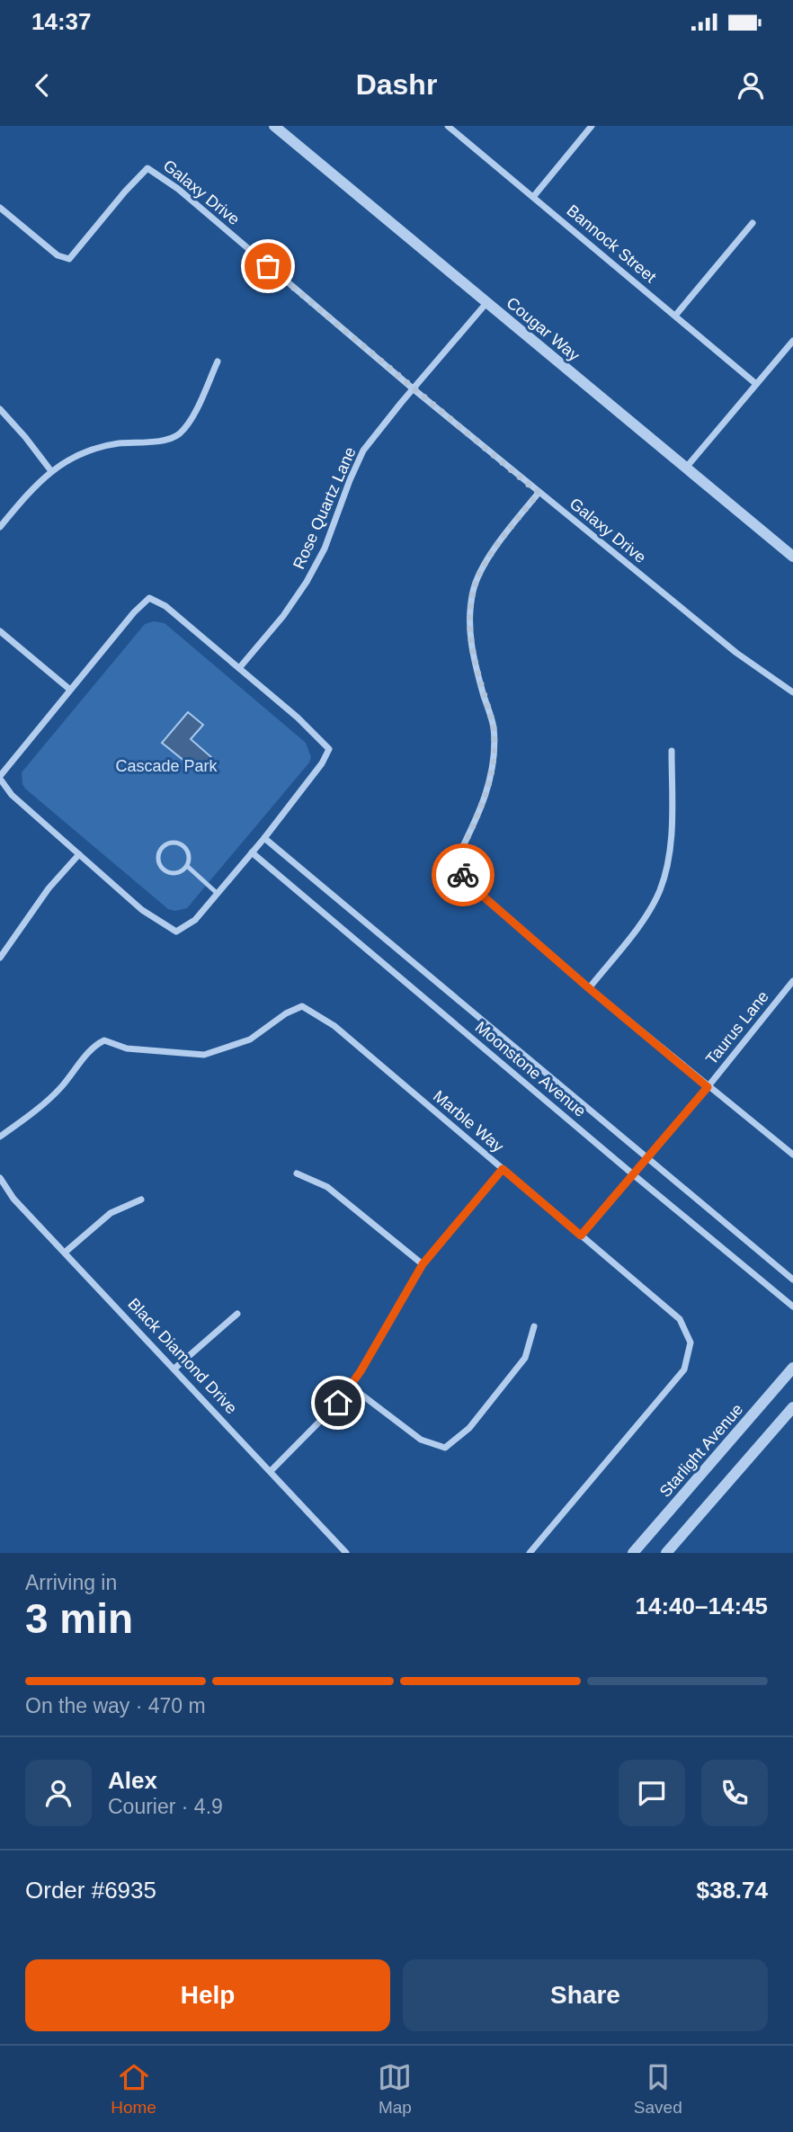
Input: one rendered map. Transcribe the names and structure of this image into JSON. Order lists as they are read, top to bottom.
{
  "streets": {
    "street": [
      "Galaxy Drive",
      "Bannock Street",
      "Cougar Way",
      "Rose Quartz Lane",
      "Taurus Lane",
      "Moonstone Avenue",
      "Marble Way",
      "Black Diamond Drive",
      "Starlight Avenue"
    ]
  },
  "crossings": [
    ["Galaxy Drive", "Rose Quartz Lane"],
    ["Cougar Way", "Rose Quartz Lane"],
    ["Taurus Lane", "Moonstone Avenue"],
    ["Taurus Lane", "Marble Way"]
  ],
  "parks": ["Cascade Park"],
  "page": {
    "status": "14:37",
    "header": "Dashr",
    "heading": ["3 min", "Arriving in", "14:40–14:45"],
    "panel": [
      "Alex",
      "Courier · 4.9",
      "Order #6935",
      "$38.74"
    ],
    "bar": "On the way · 470 m",
    "buttons": ["Help", "Share"],
    "tabs": ["Home", "Map", "Saved"]
  }
}
